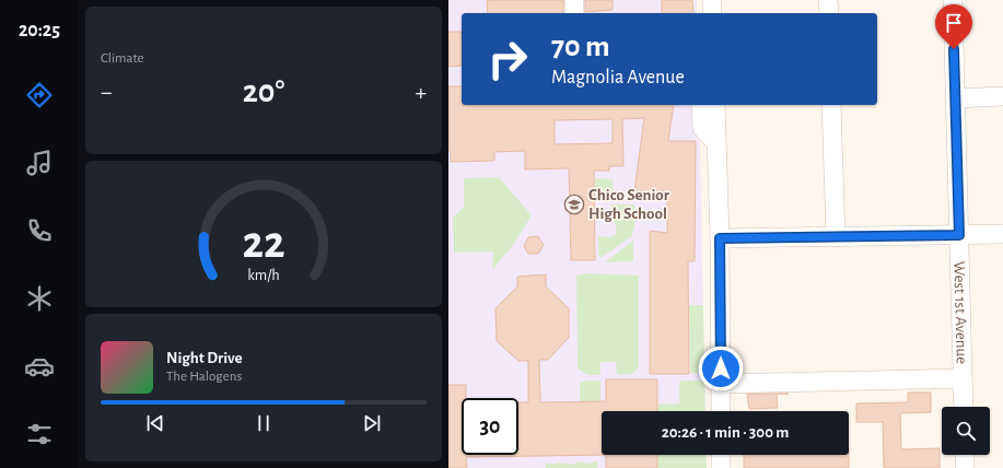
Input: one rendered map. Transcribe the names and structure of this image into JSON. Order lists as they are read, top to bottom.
{
  "streets": {
    "street": ["West 1st Avenue"]
  },
  "places": {
    "school or university": ["Chico Senior High School"]
  },
  "page": {
    "tabs": "20:25",
    "tile": "Climate",
    "turn": ["70 m", "Magnolia Avenue"],
    "heat": ["−", "20°", "+"],
    "song": ["Night Drive", "The Halogens"],
    "limit": "30",
    "trip": "20:26 · 1 min · 300 m",
    "gauge": ["22", "km/h"]
  }
}
